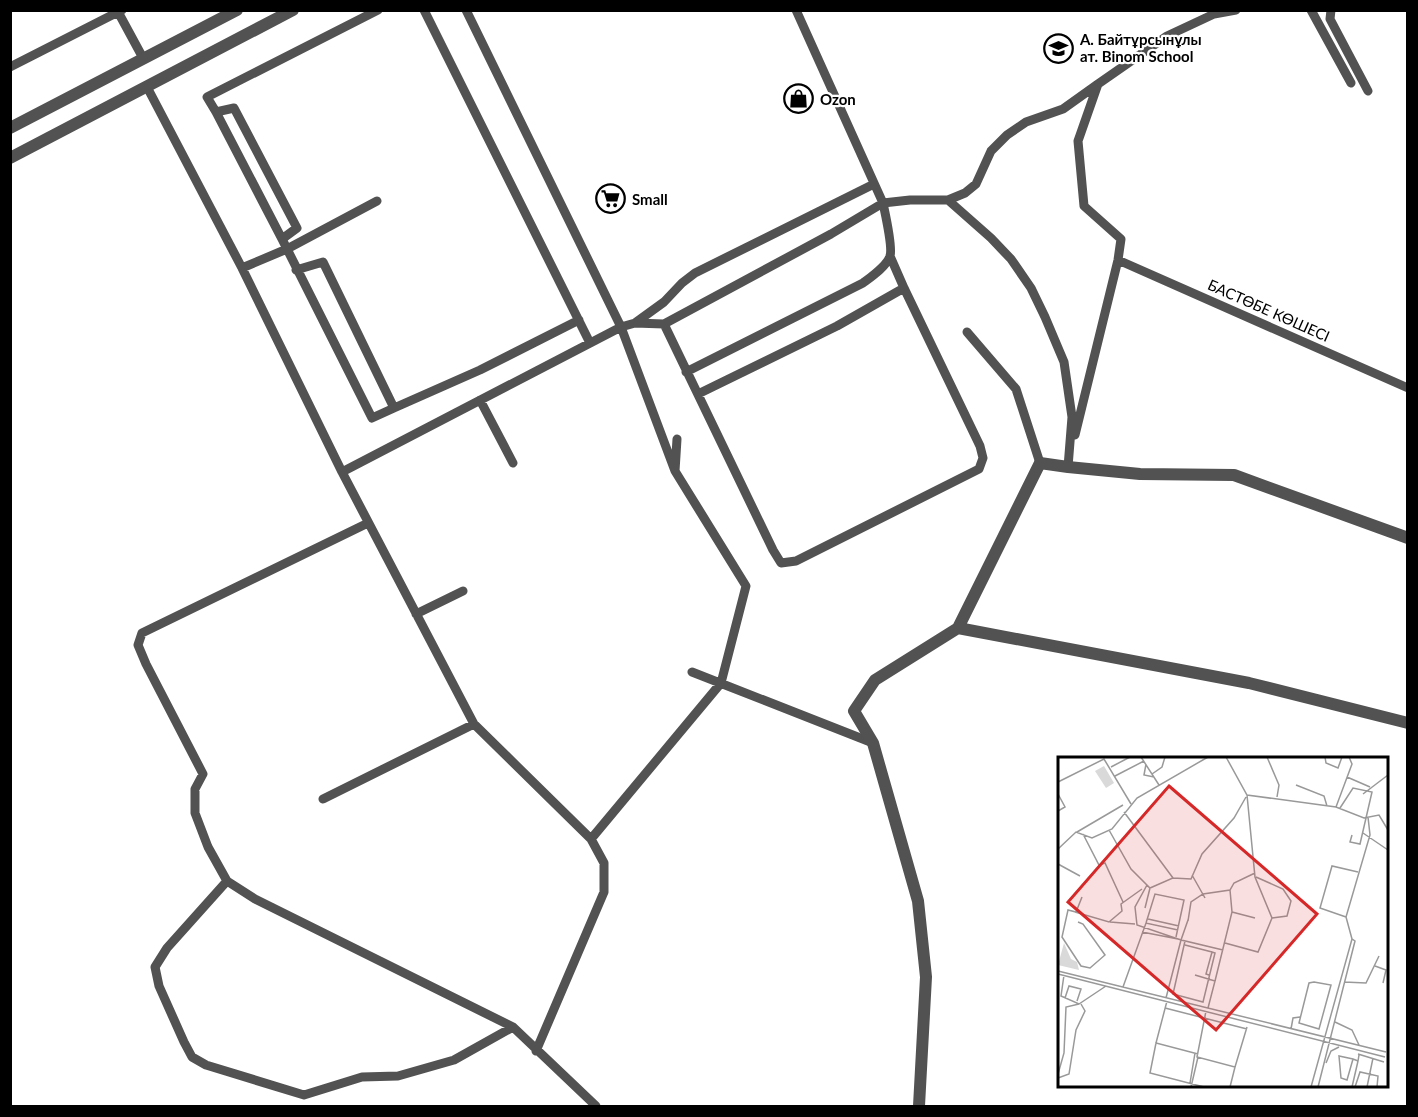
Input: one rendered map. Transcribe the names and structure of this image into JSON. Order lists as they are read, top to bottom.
{
  "streets": {
    "lane": ["БАСТӨБЕ КӨШЕСІ"]
  },
  "places": {
    "school or university": ["А. Байтұрсынұлы ат. Binom School"],
    "shop": ["Ozon"],
    "supermarket": ["Small"]
  }
}
